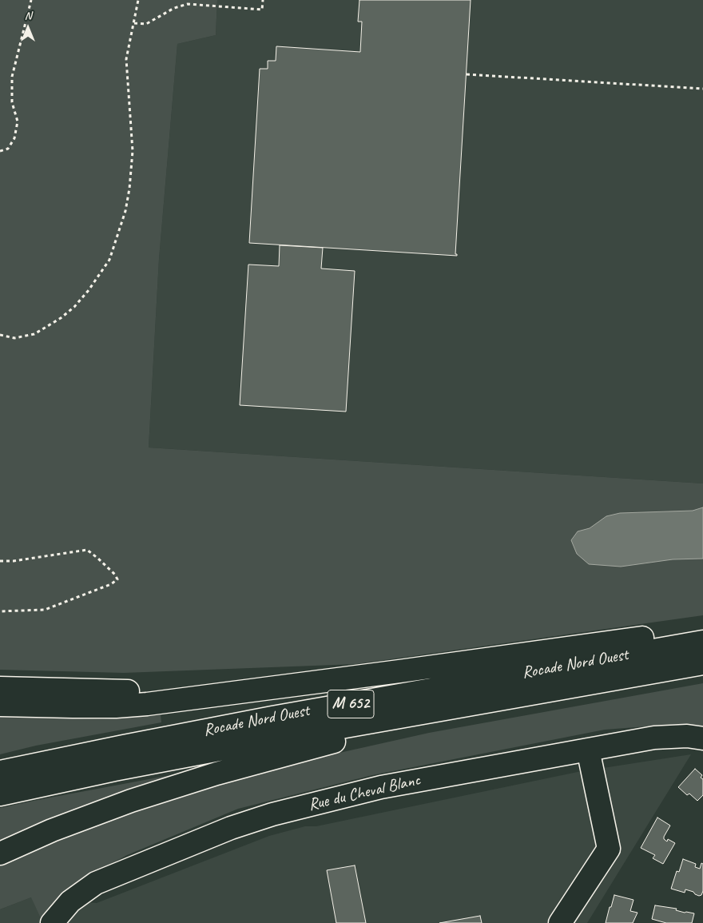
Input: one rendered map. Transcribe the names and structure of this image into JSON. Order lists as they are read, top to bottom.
{
  "streets": {
    "main road": ["Rocade Nord Ouest", "M 652", "Rue du Cheval Blanc"]
  },
  "north": "top"
}
